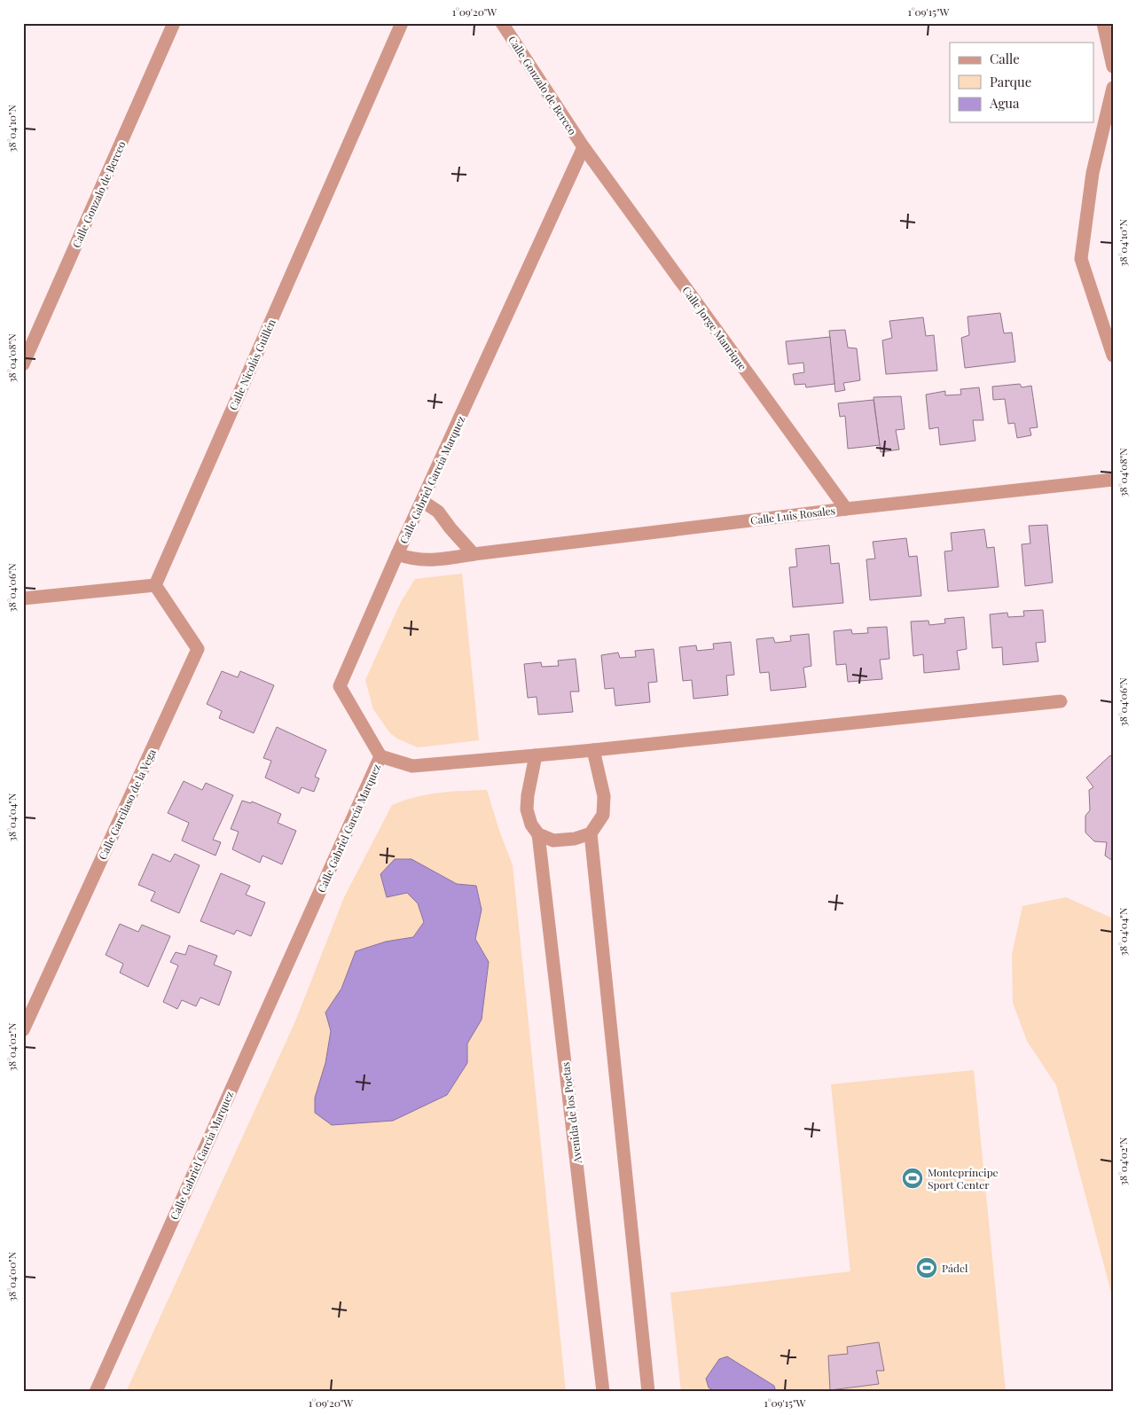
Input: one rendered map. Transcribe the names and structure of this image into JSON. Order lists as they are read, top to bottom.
{
  "streets": {
    "street": [
      "Calle Gonzalo de Berceo",
      "Calle Jorge Manrique",
      "Calle Nicolás Guillén",
      "Calle Gabriel García Marquez",
      "Calle Luis Rosales",
      "Calle Garcilaso de la Vega",
      "Avenida de los Poetas"
    ]
  },
  "crossings": [
    ["Calle Gonzalo de Berceo", "Calle Jorge Manrique"],
    ["Calle Gonzalo de Berceo", "Calle Gabriel García Marquez"],
    ["Calle Jorge Manrique", "Calle Gabriel García Marquez"],
    ["Calle Jorge Manrique", "Calle Luis Rosales"],
    ["Calle Nicolás Guillén", "Calle Garcilaso de la Vega"],
    ["Calle Gabriel García Marquez", "Calle Luis Rosales"]
  ],
  "places": {
    "sports": ["Montepríncipe Sport Center", "Pádel"]
  },
  "legend": ["Calle", "Parque", "Agua"],
  "coordinates": [
    "1°09'20\"W",
    "1°09'15\"W",
    "38°04'10\"N",
    "38°04'08\"N",
    "38°04'06\"N",
    "38°04'04\"N",
    "38°04'02\"N",
    "38°04'00\"N"
  ]
}
